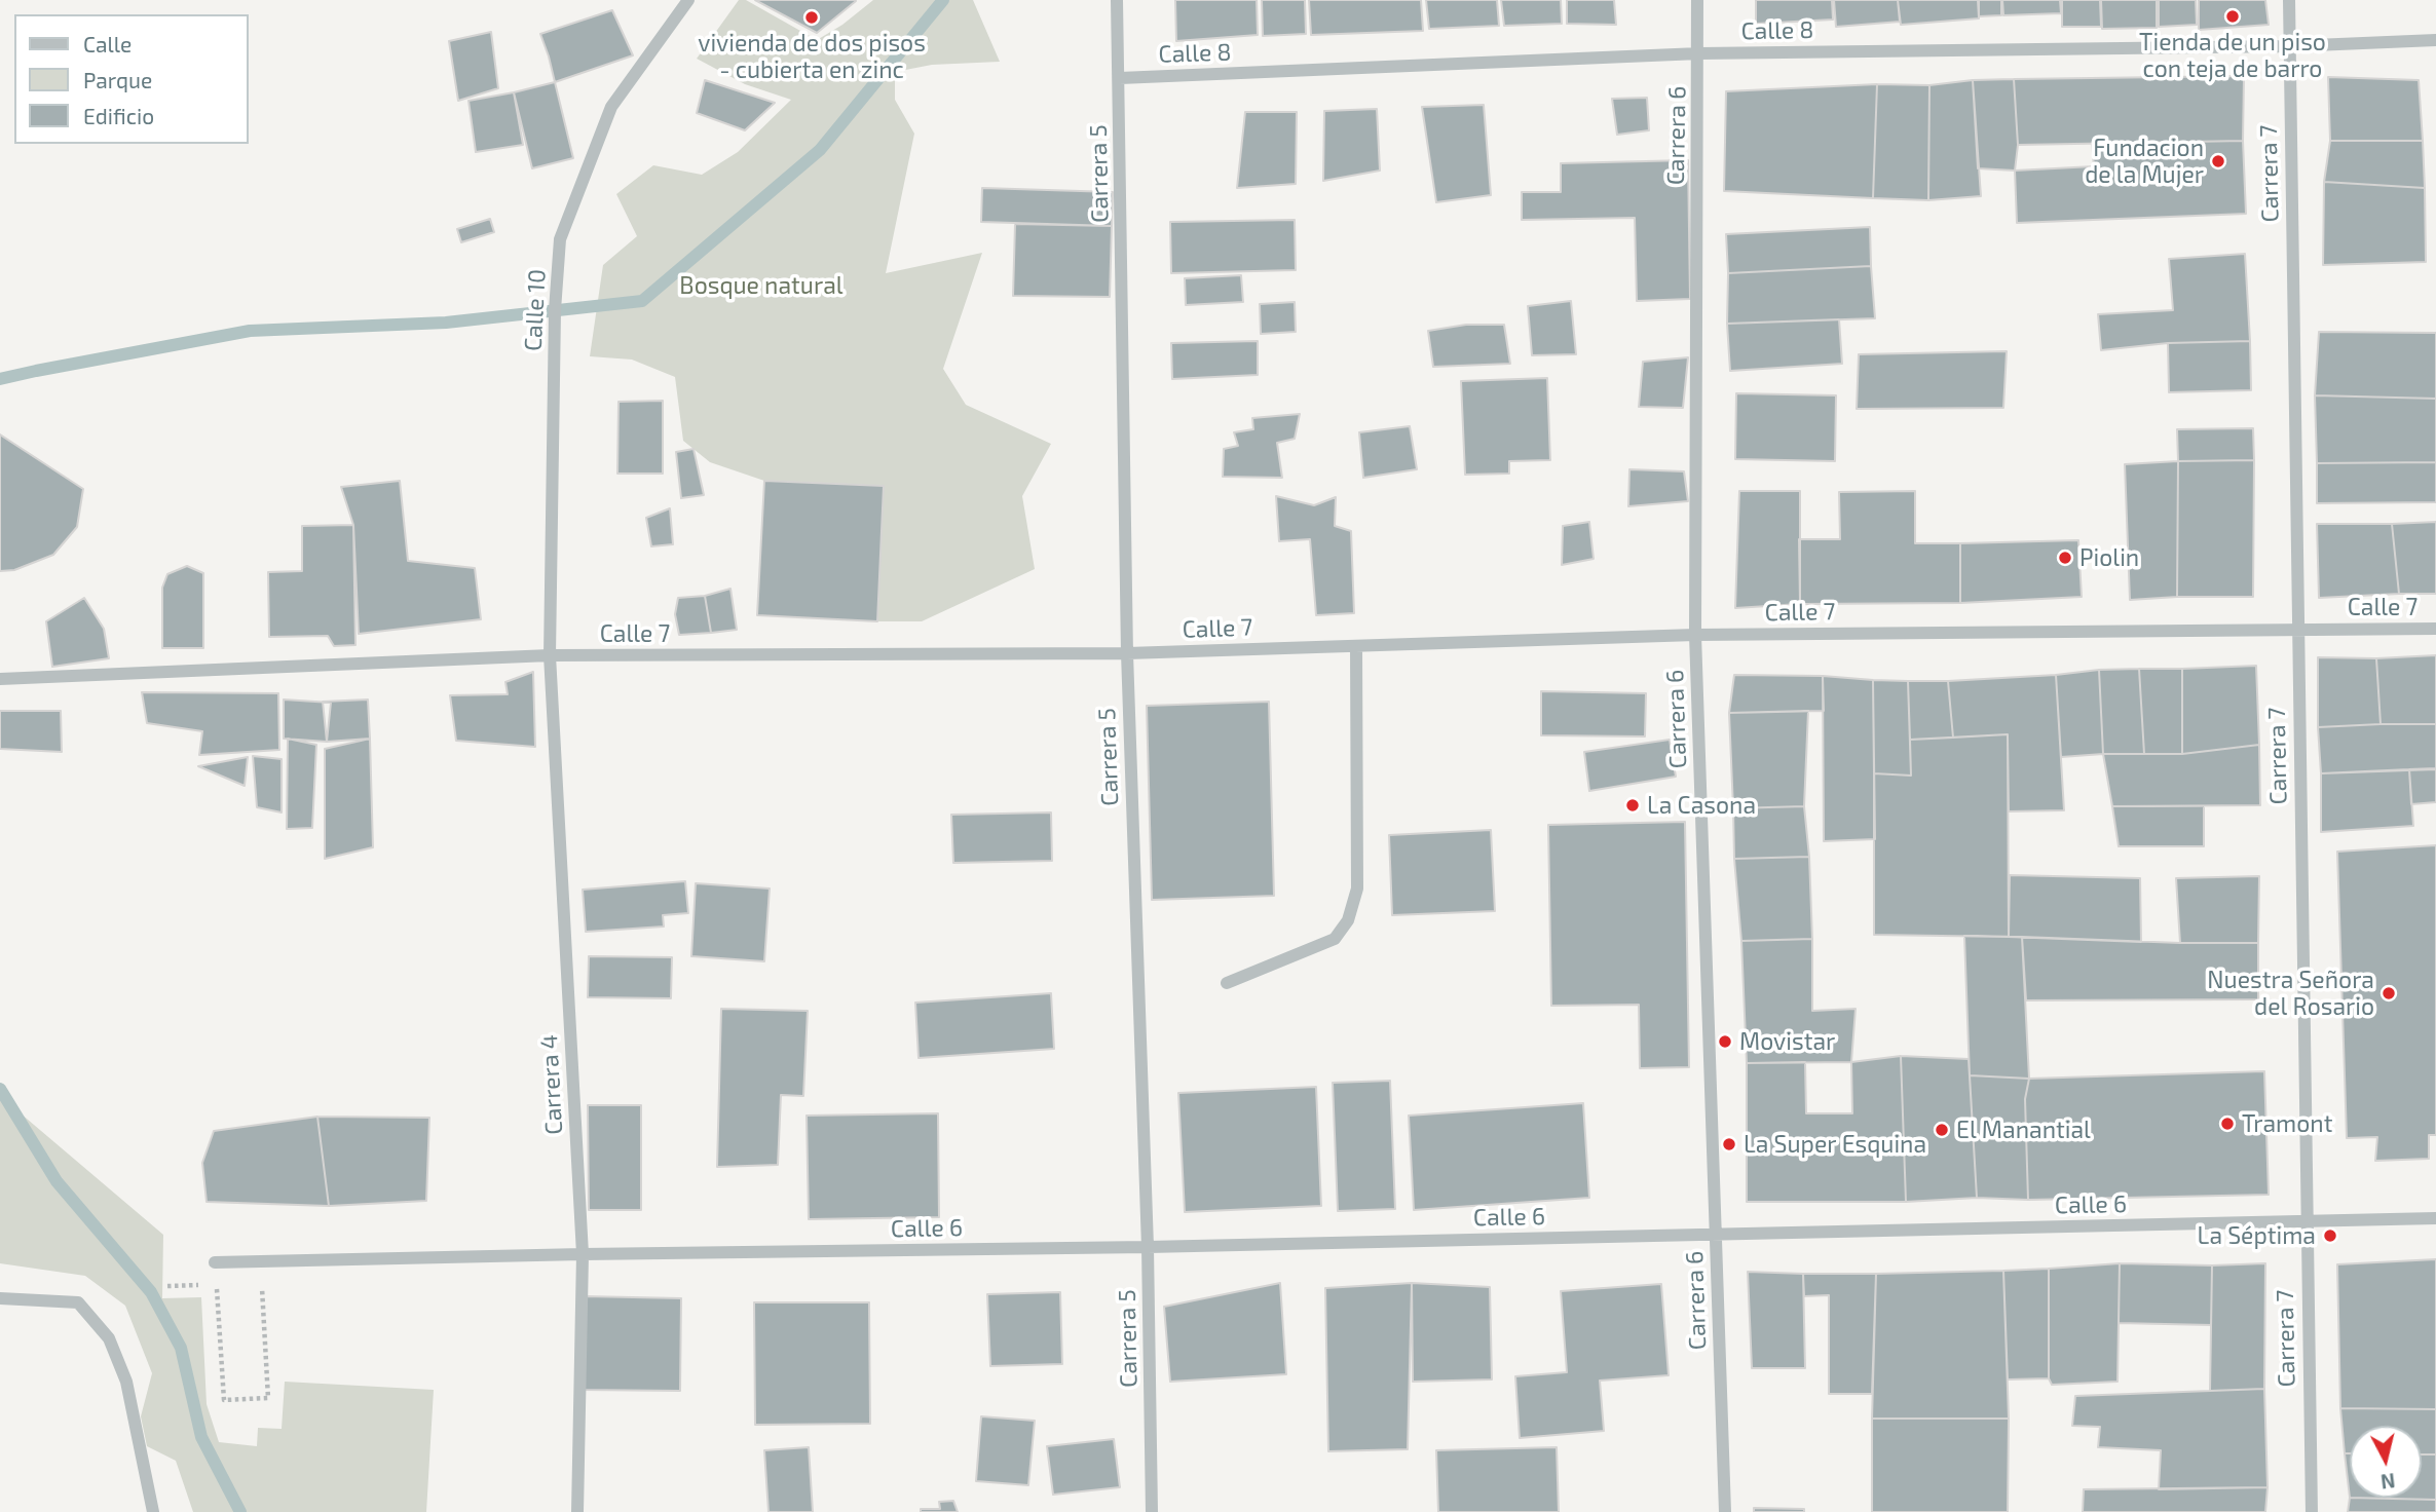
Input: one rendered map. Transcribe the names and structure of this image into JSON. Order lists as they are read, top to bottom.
{
  "streets": {
    "street": [
      "Calle 8",
      "Carrera 6",
      "Carrera 5",
      "Carrera 7",
      "Calle 10",
      "Calle 7",
      "Carrera 4",
      "Calle 6"
    ]
  },
  "crossings": [
    ["Calle 8", "Carrera 6"],
    ["Calle 8", "Carrera 5"],
    ["Calle 8", "Carrera 7"],
    ["Carrera 6", "Calle 7"],
    ["Carrera 6", "Calle 6"],
    ["Carrera 5", "Calle 7"],
    ["Carrera 5", "Calle 6"],
    ["Carrera 7", "Calle 7"],
    ["Carrera 7", "Calle 6"],
    ["Calle 10", "Calle 7"],
    ["Calle 10", "Carrera 4"],
    ["Calle 7", "Carrera 4"],
    ["Carrera 4", "Calle 6"]
  ],
  "parks": ["Bosque natural"],
  "places": [
    "Tienda de un piso con teja de barro",
    "vivienda de dos pisos - cubierta en zinc",
    "Fundacion de la Mujer",
    "Piolin",
    "La Casona",
    "Nuestra Señora del Rosario",
    "Movistar",
    "Tramont",
    "El Manantial",
    "La Super Esquina",
    "La Séptima"
  ],
  "legend": ["Calle", "Parque", "Edificio"],
  "north": "bottom"
}
